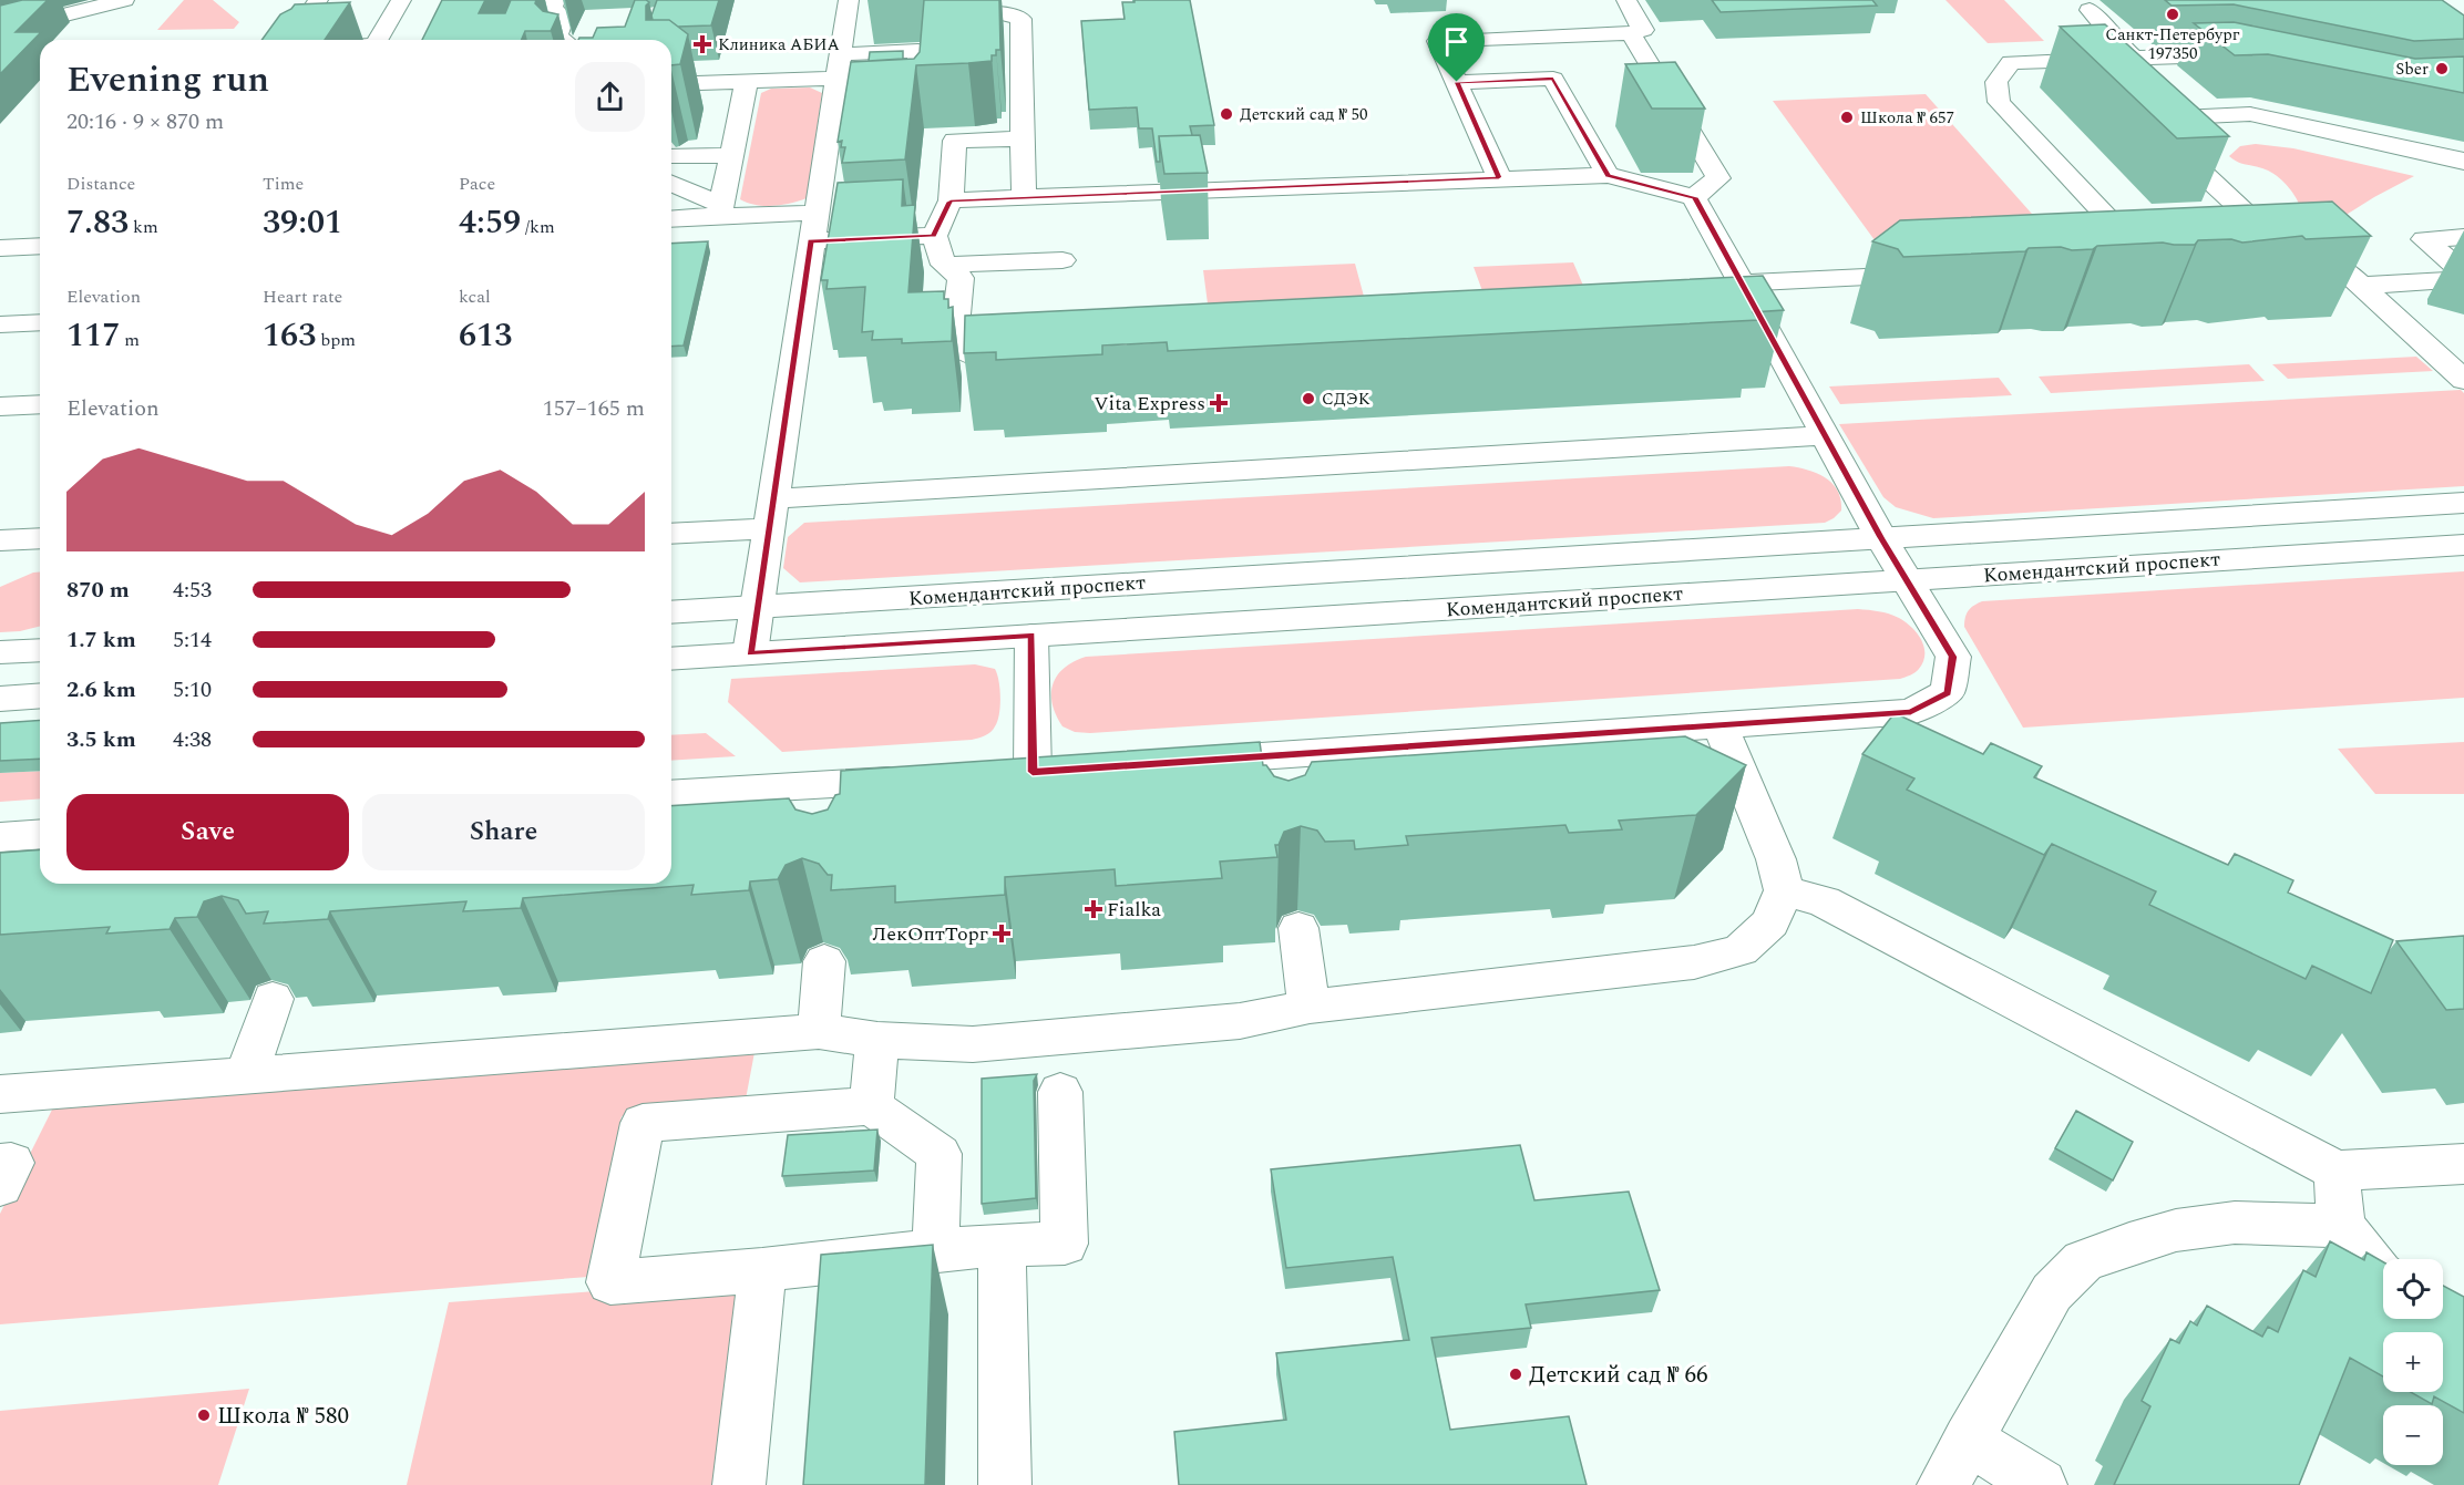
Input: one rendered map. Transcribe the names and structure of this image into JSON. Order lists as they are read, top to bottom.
{
  "streets": {
    "main road": ["Комендантский проспект"]
  },
  "places": {
    "other": [
      "Санкт-Петербург 197350",
      "Sber",
      "Детский сад № 50",
      "Школа № 657",
      "СДЭК",
      "Детский сад № 66",
      "Школа № 580"
    ],
    "health": [
      "Клиника АБИА",
      "Vita Express",
      "Fialka",
      "ЛекОптТорг"
    ]
  },
  "page": {
    "heading": ["Evening run", "20:16 · 9 × 870 m"],
    "stats": [
      ["Distance", "7.83 km"],
      ["Time", "39:01"],
      ["Pace", "4:59 /km"],
      ["Elevation", "117 m"],
      ["Heart rate", "163 bpm"],
      ["kcal", "613"]
    ],
    "chart": ["Elevation", "157–165 m"],
    "list": [
      {
        "name": "870 m",
        "note": "4:53"
      },
      {
        "name": "1.7 km",
        "note": "5:14"
      },
      {
        "name": "2.6 km",
        "note": "5:10"
      },
      {
        "name": "3.5 km",
        "note": "4:38"
      }
    ],
    "buttons": ["Save", "Share"],
    "map_buttons": ["+", "−"]
  }
}
